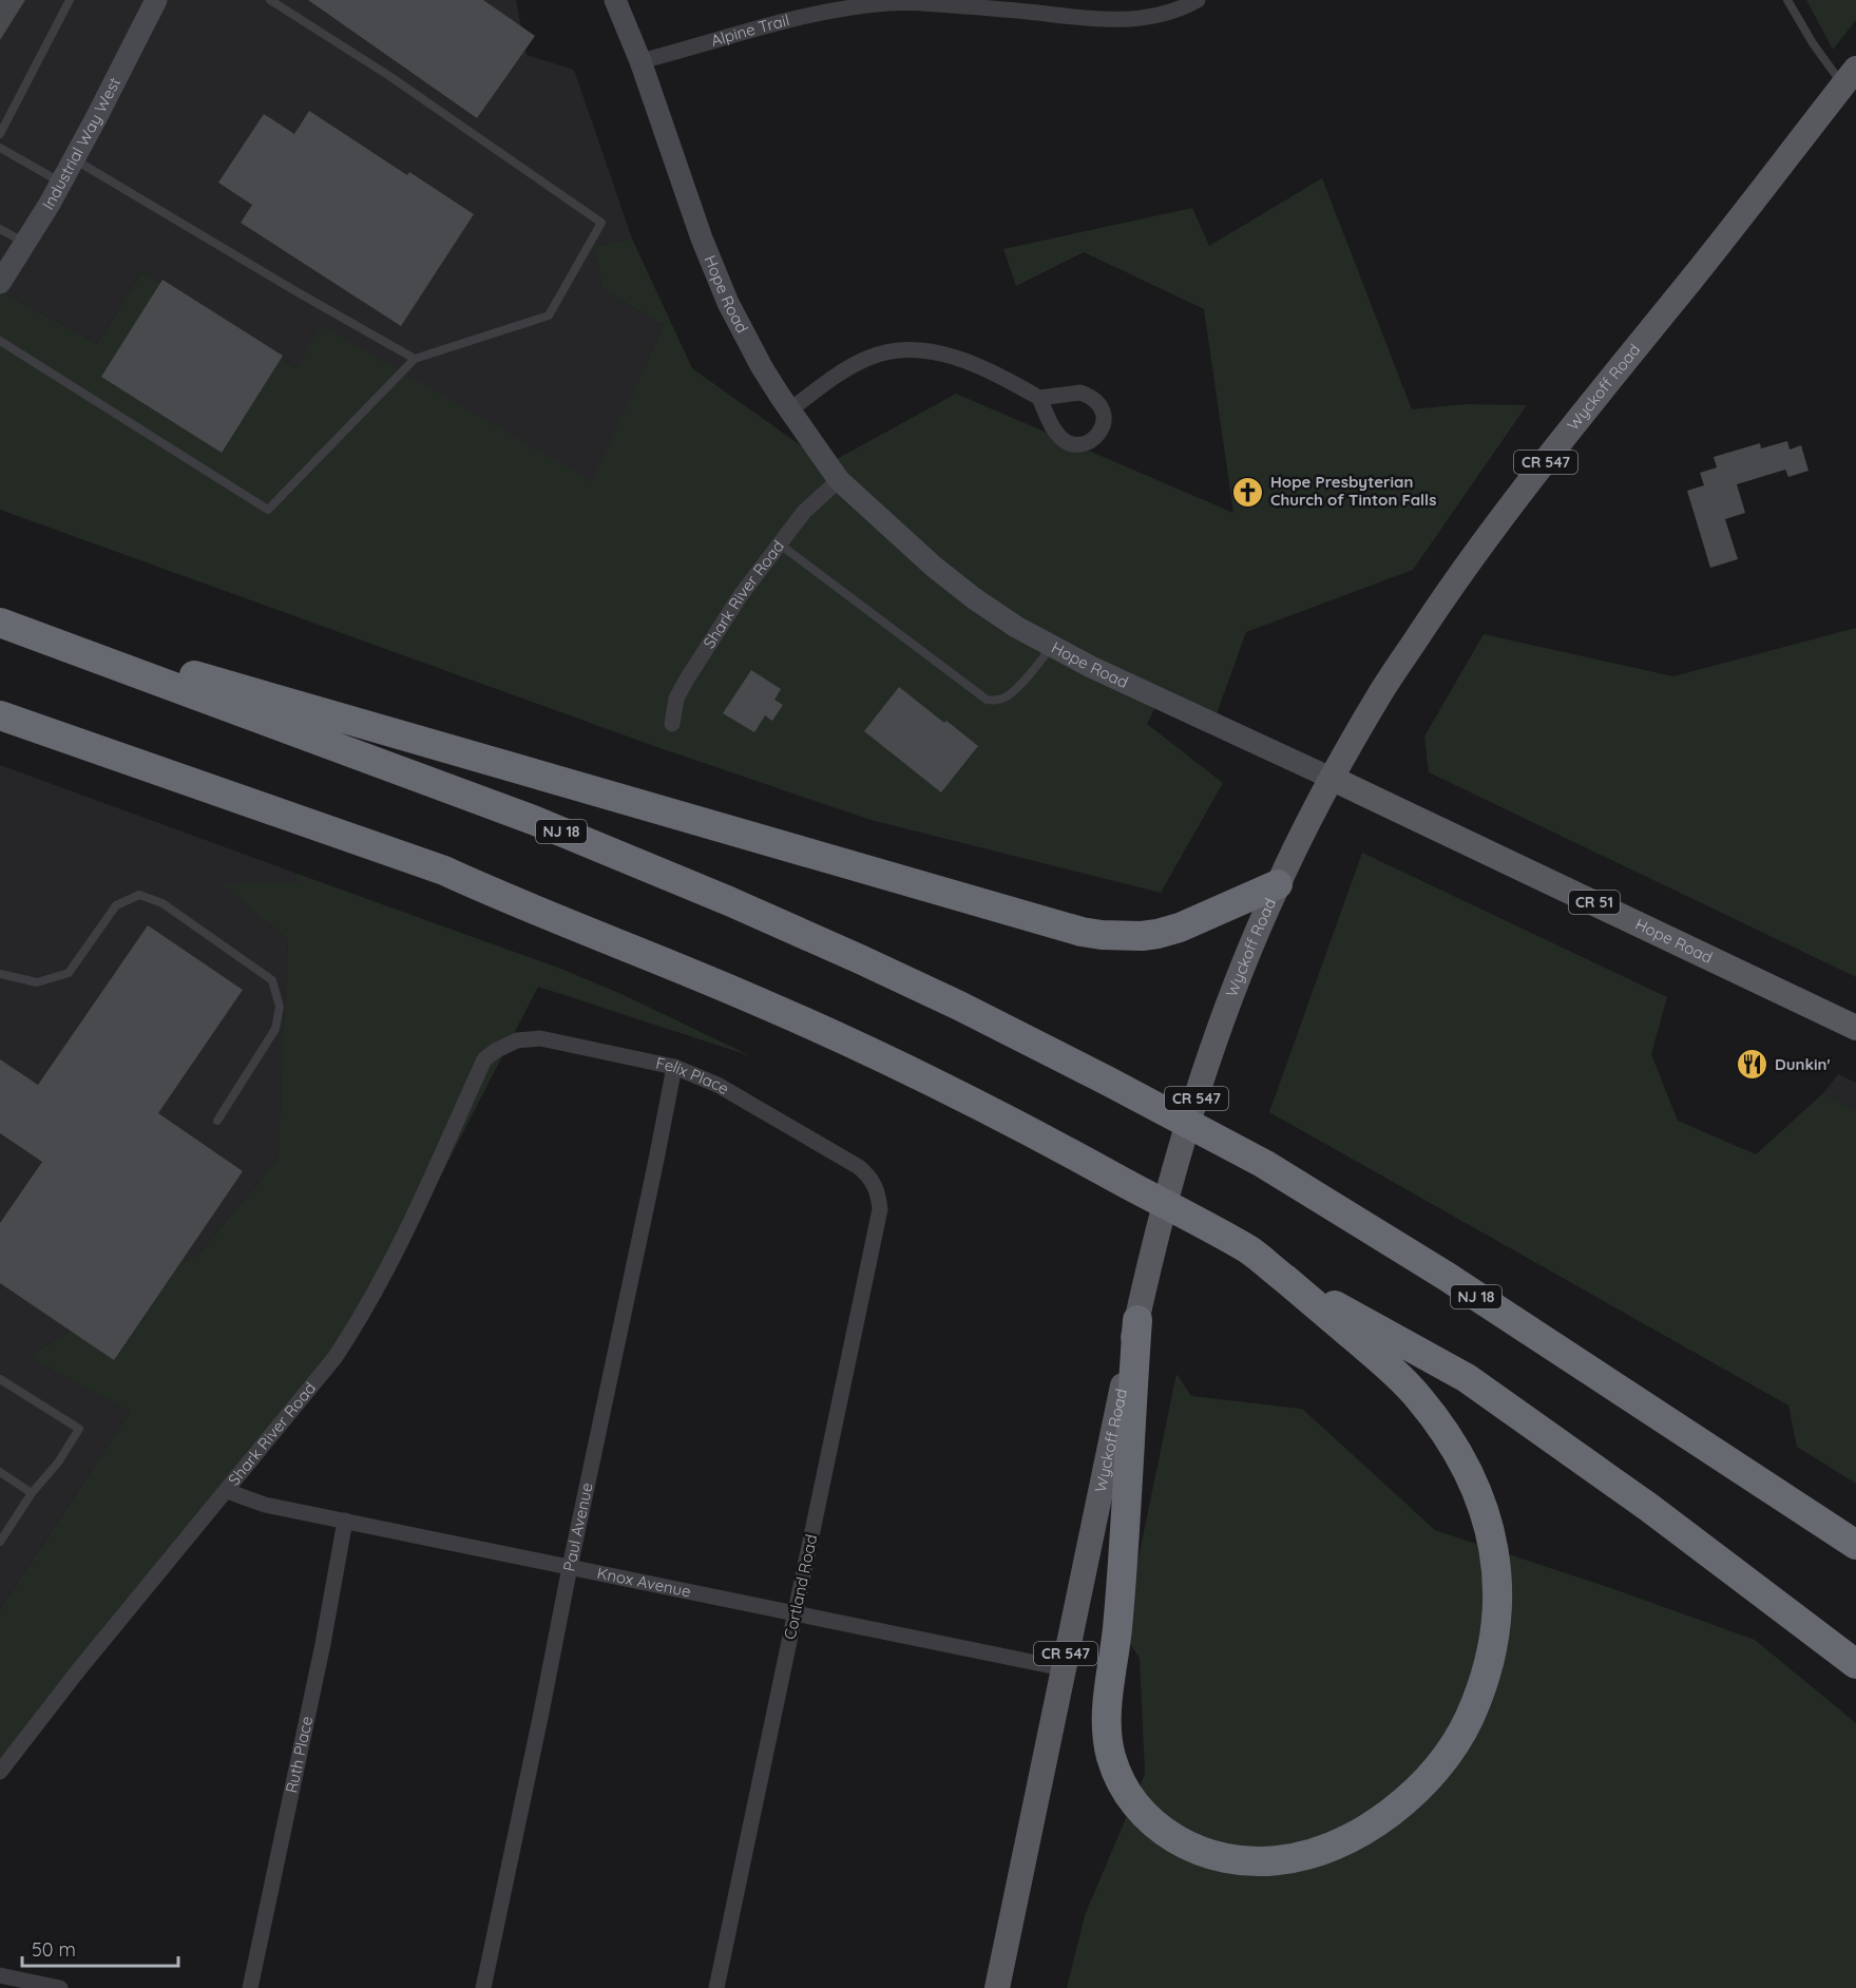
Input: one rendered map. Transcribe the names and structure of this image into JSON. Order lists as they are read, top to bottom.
{
  "streets": {
    "highway": ["NJ 18"],
    "main road": [
      "Hope Road",
      "Wyckoff Road",
      "CR 547",
      "CR 51"
    ],
    "street": [
      "Alpine Trail",
      "Industrial Way West",
      "Shark River Road",
      "Felix Place",
      "Paul Avenue",
      "Knox Avenue",
      "Cortland Road",
      "Ruth Place"
    ]
  },
  "crossings": [
    ["Alpine Trail", "Hope Road"],
    ["Hope Road", "Wyckoff Road"],
    ["Hope Road", "Shark River Road"],
    ["Wyckoff Road", "Knox Avenue"],
    ["Shark River Road", "Felix Place"],
    ["Shark River Road", "Knox Avenue"],
    ["Felix Place", "Paul Avenue"],
    ["Felix Place", "Cortland Road"],
    ["Paul Avenue", "Knox Avenue"],
    ["Knox Avenue", "Cortland Road"],
    ["Knox Avenue", "Ruth Place"]
  ],
  "places": {
    "church": ["Hope Presbyterian Church of Tinton Falls"],
    "restaurant": ["Dunkin'"]
  },
  "scale_bar": "50 m"
}
